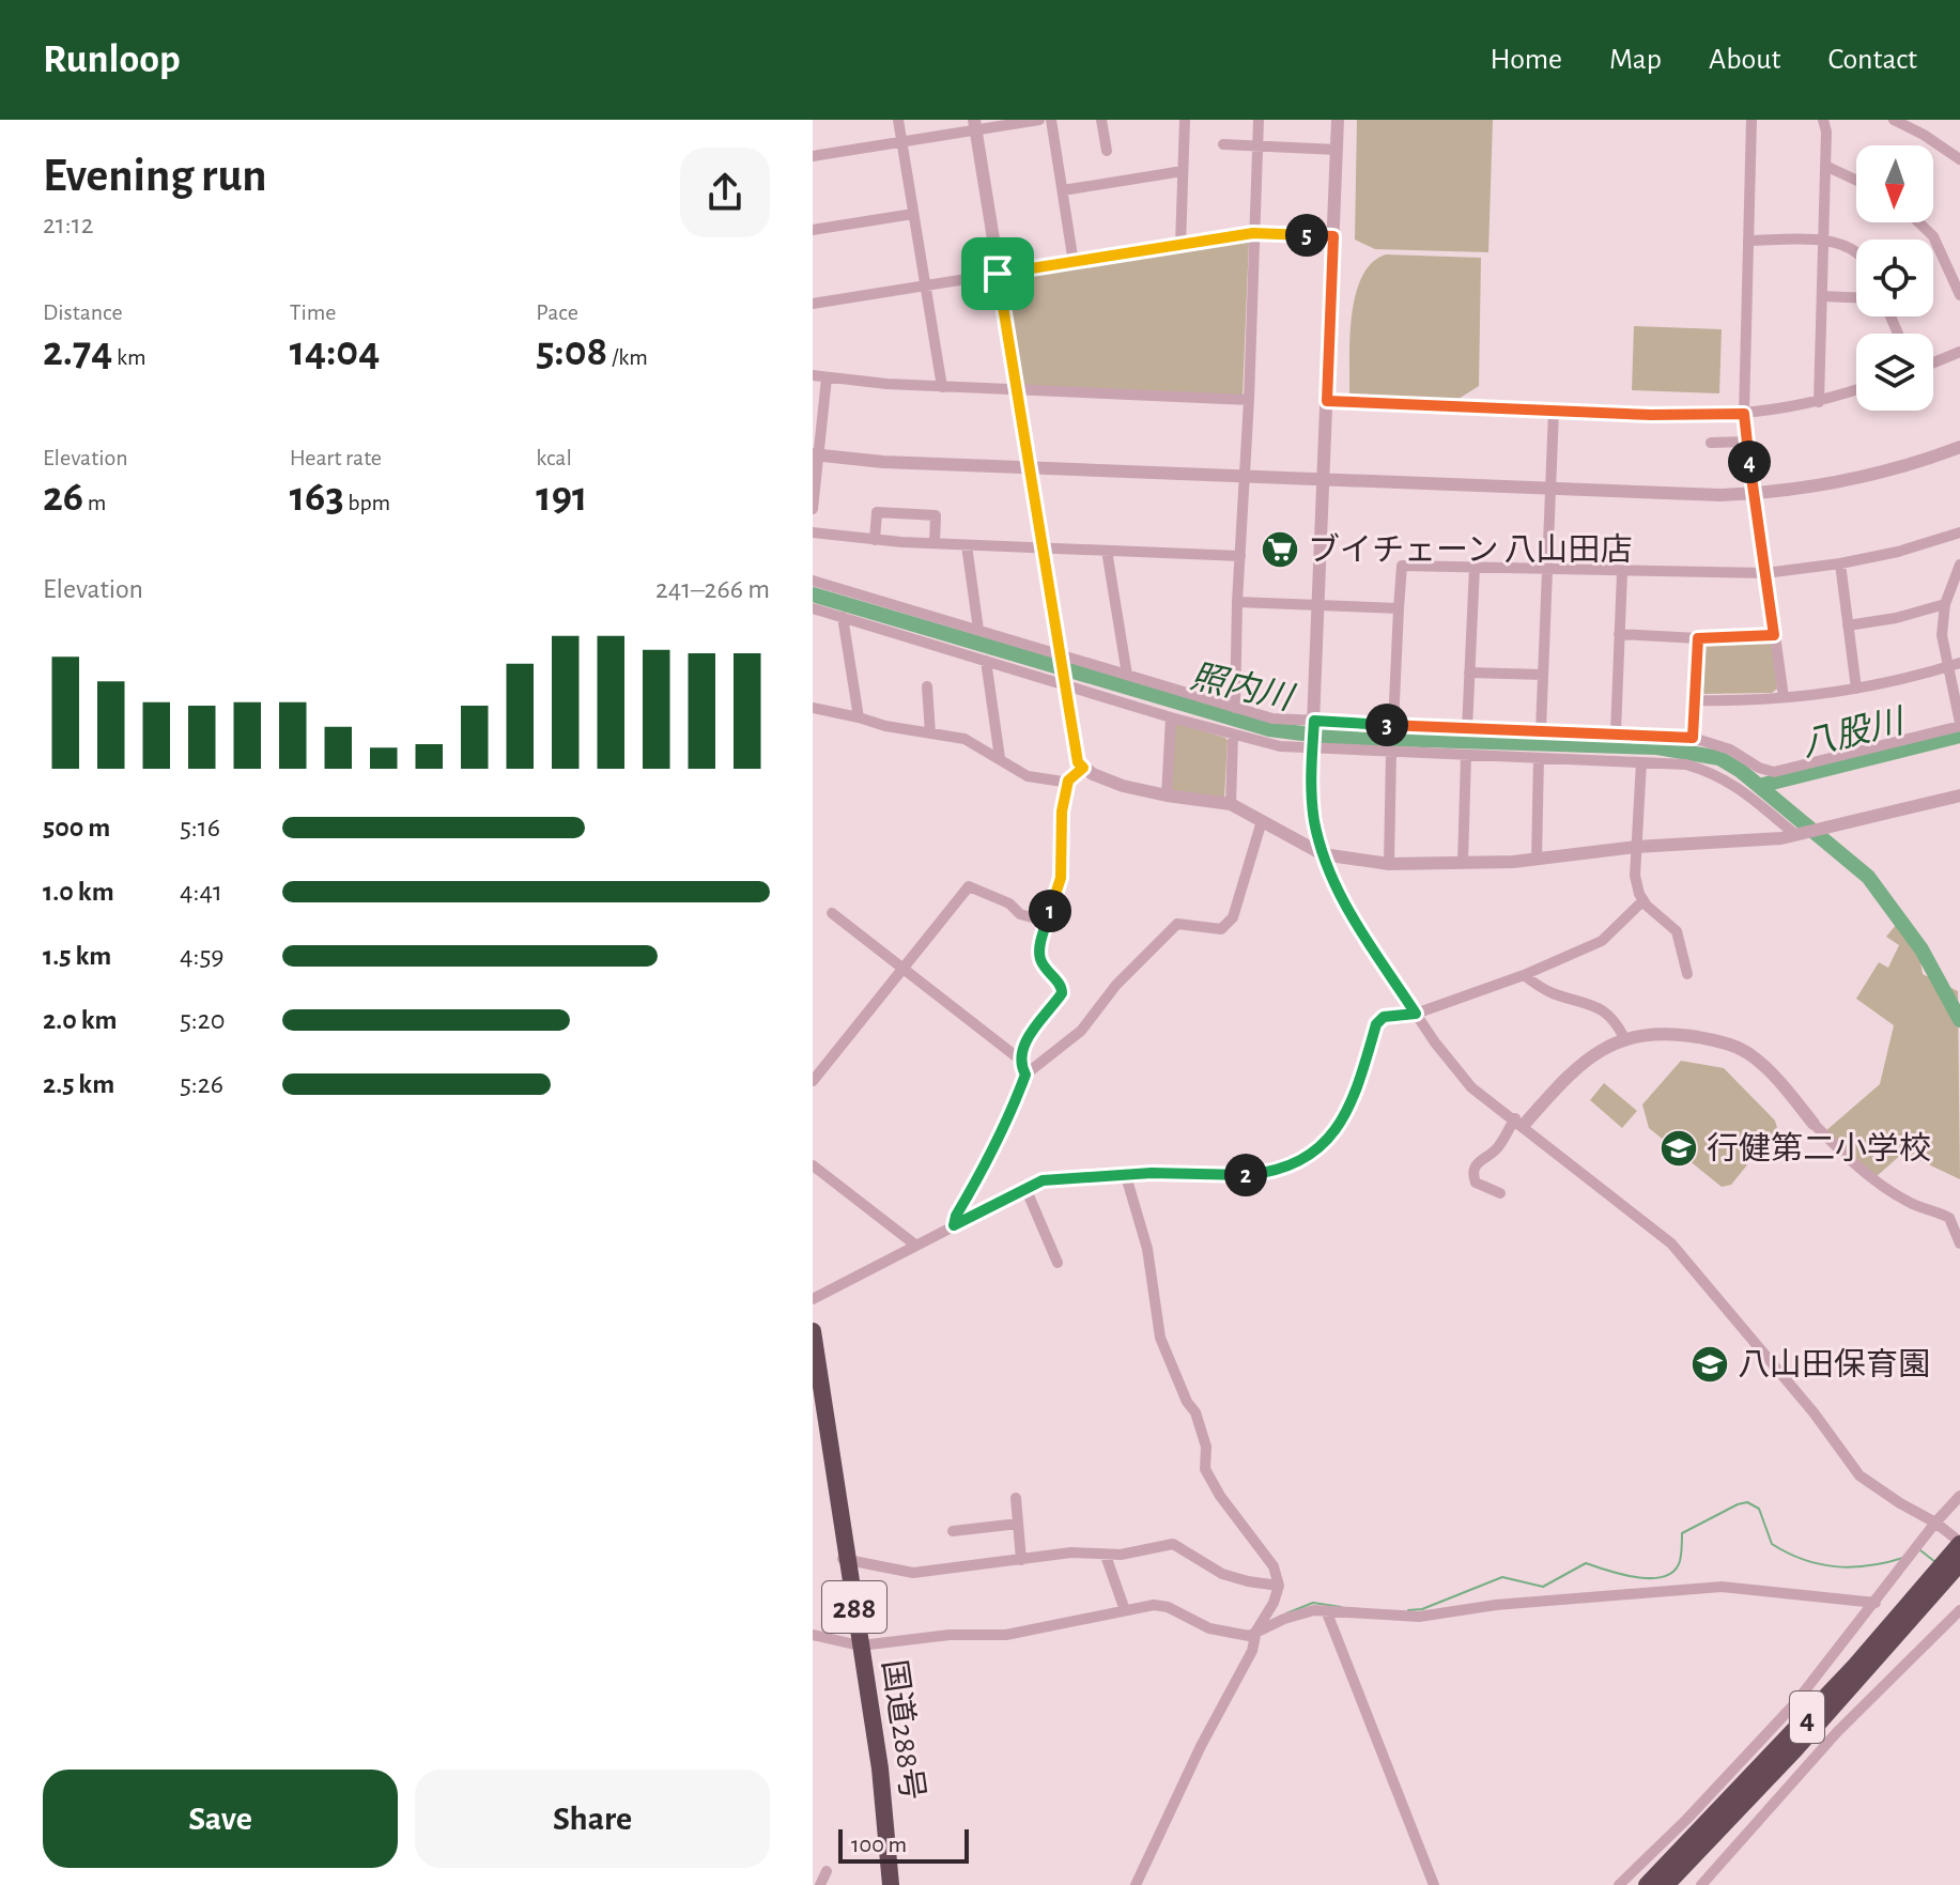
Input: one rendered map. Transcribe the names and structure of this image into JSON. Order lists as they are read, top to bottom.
{
  "streets": {
    "highway": ["288", "4", "国道288号"]
  },
  "water": ["照内川", "八股川"],
  "places": {
    "supermarket": ["ブイチェーン 八山田店"],
    "school or university": ["行健第二小学校", "八山田保育園"]
  },
  "scale_bar": "100 m",
  "north": "bottom",
  "page": {
    "header": "Runloop",
    "nav": [
      "Home",
      "Map",
      "About",
      "Contact"
    ],
    "heading": ["Evening run", "21:12"],
    "pins": [
      "5",
      "4",
      "3",
      "1",
      "2"
    ],
    "stats": [
      ["Distance", "2.74 km"],
      ["Time", "14:04"],
      ["Pace", "5:08 /km"],
      ["Elevation", "26 m"],
      ["Heart rate", "163 bpm"],
      ["kcal", "191"]
    ],
    "chart": ["Elevation", "241–266 m"],
    "list": [
      {
        "name": "500 m",
        "note": "5:16"
      },
      {
        "name": "1.0 km",
        "note": "4:41"
      },
      {
        "name": "1.5 km",
        "note": "4:59"
      },
      {
        "name": "2.0 km",
        "note": "5:20"
      },
      {
        "name": "2.5 km",
        "note": "5:26"
      }
    ],
    "buttons": ["Save", "Share"],
    "scale": "100 m"
  }
}
